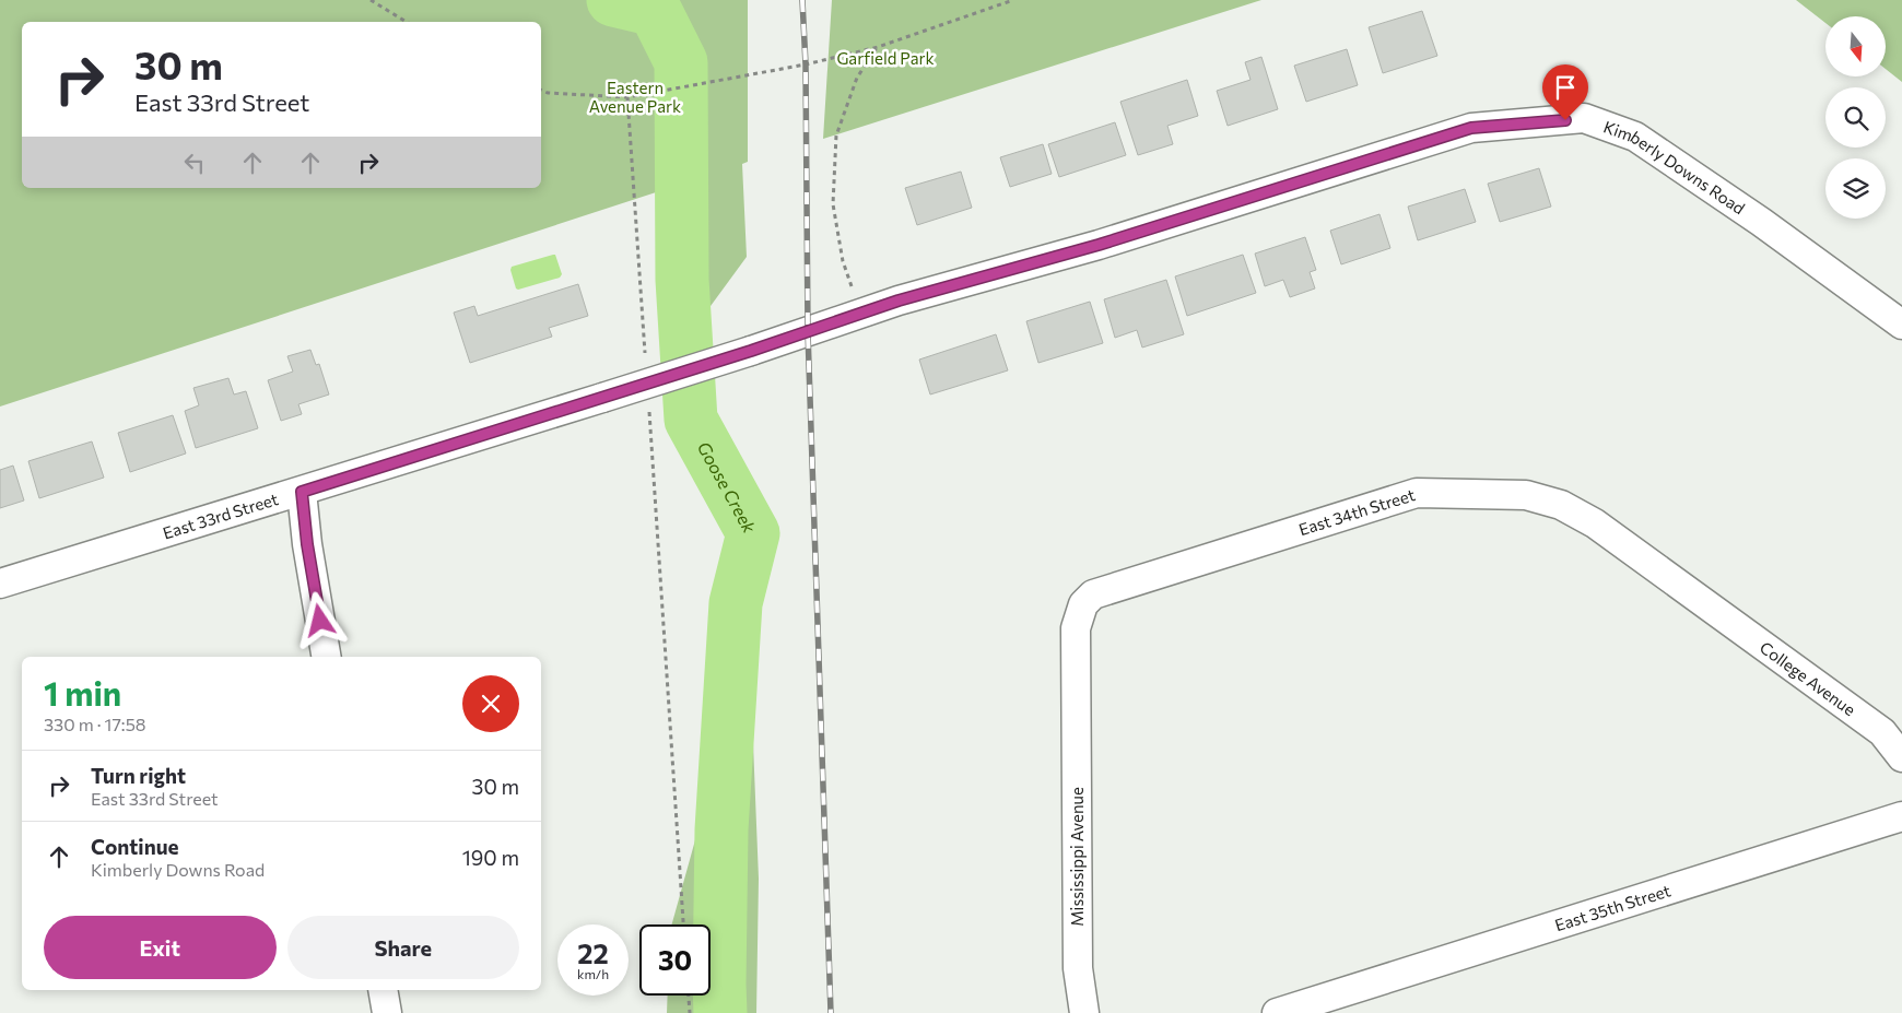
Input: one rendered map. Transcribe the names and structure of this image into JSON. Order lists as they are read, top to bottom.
{
  "streets": {
    "street": [
      "Kimberly Downs Road",
      "East 34th Street",
      "East 33rd Street",
      "College Avenue",
      "Mississippi Avenue",
      "East 35th Street"
    ]
  },
  "crossings": [
    ["Kimberly Downs Road", "East 33rd Street"],
    ["East 34th Street", "College Avenue"],
    ["East 34th Street", "Mississippi Avenue"]
  ],
  "water": ["Goose Creek"],
  "parks": ["Garfield Park", "Eastern Avenue Park"],
  "north": "bottom",
  "page": {
    "turn": ["30 m", "East 33rd Street"],
    "heading": ["1 min", "330 m · 17:58"],
    "list": [
      {
        "name": "Turn right",
        "note": "East 33rd Street",
        "value": "30 m"
      },
      {
        "name": "Continue",
        "note": "Kimberly Downs Road",
        "value": "190 m"
      }
    ],
    "buttons": ["Exit", "Share"],
    "speed": "22 km/h",
    "limit": "30"
  }
}
